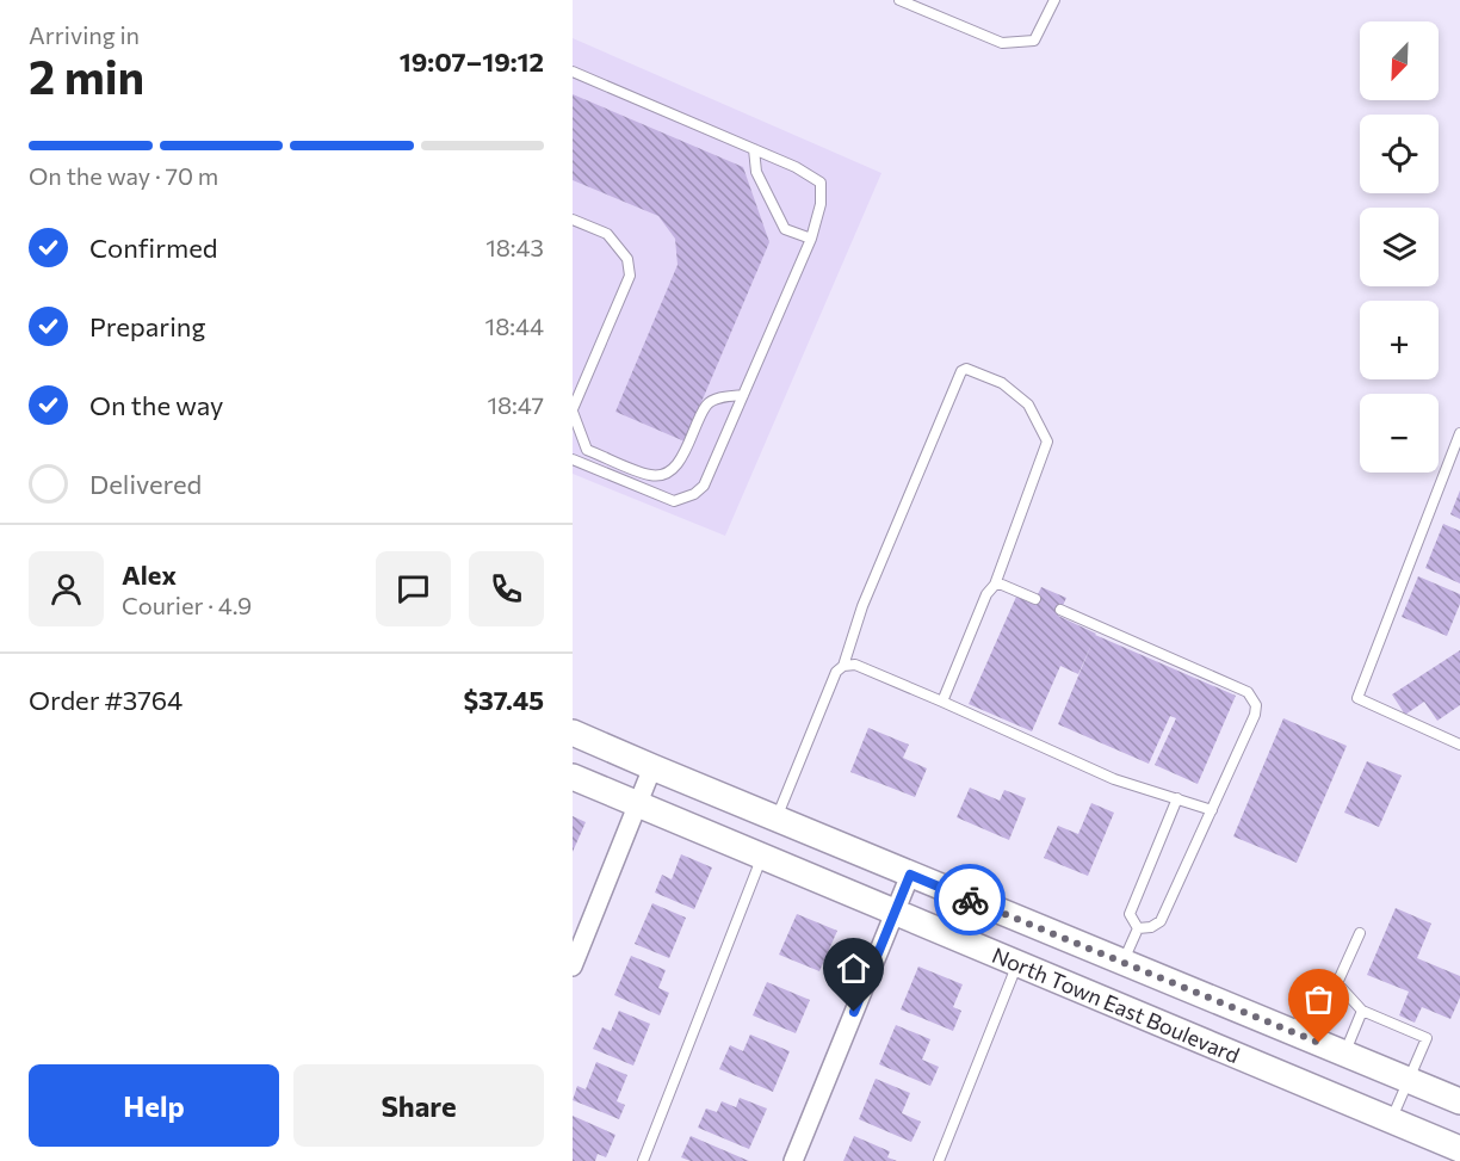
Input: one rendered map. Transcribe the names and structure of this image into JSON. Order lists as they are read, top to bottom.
{
  "streets": {
    "main road": ["North Town East Boulevard"]
  },
  "north": "bottom left",
  "page": {
    "heading": ["2 min", "Arriving in", "19:07–19:12"],
    "panel": [
      "Alex",
      "Courier · 4.9",
      "Order #3764",
      "$37.45"
    ],
    "map_buttons": ["+", "−"],
    "bar": "On the way · 70 m",
    "list": [
      ["Confirmed", "18:43"],
      ["Preparing", "18:44"],
      ["On the way", "18:47"],
      "Delivered"
    ],
    "buttons": ["Help", "Share"]
  }
}
